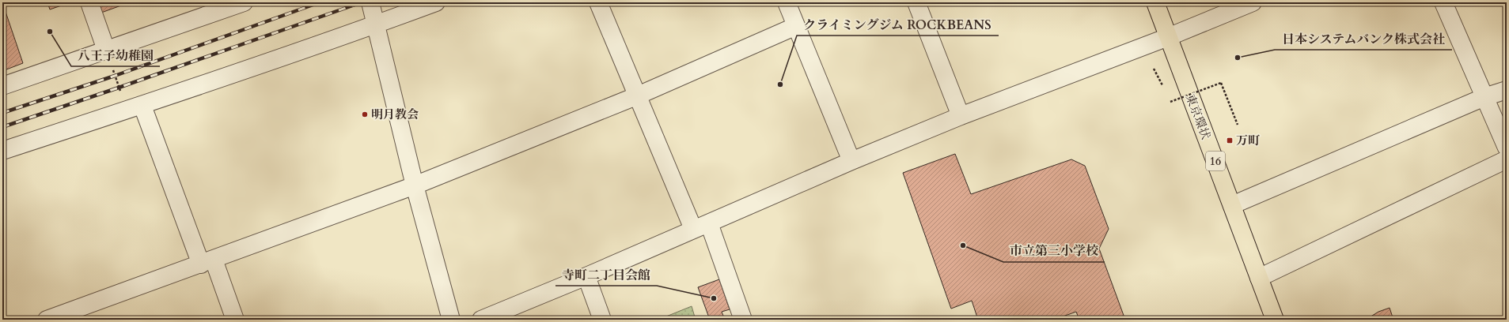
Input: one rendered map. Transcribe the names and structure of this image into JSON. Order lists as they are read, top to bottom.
{
  "streets": {
    "highway": ["東京環状", "16"]
  },
  "places": {
    "other": [
      "八王子幼稚園",
      "日本システムバンク株式会社",
      "クライミングジム ROCKBEANS",
      "明月教会",
      "市立第三小学校",
      "寺町二丁目会館"
    ],
    "transit": ["万町"]
  }
}
